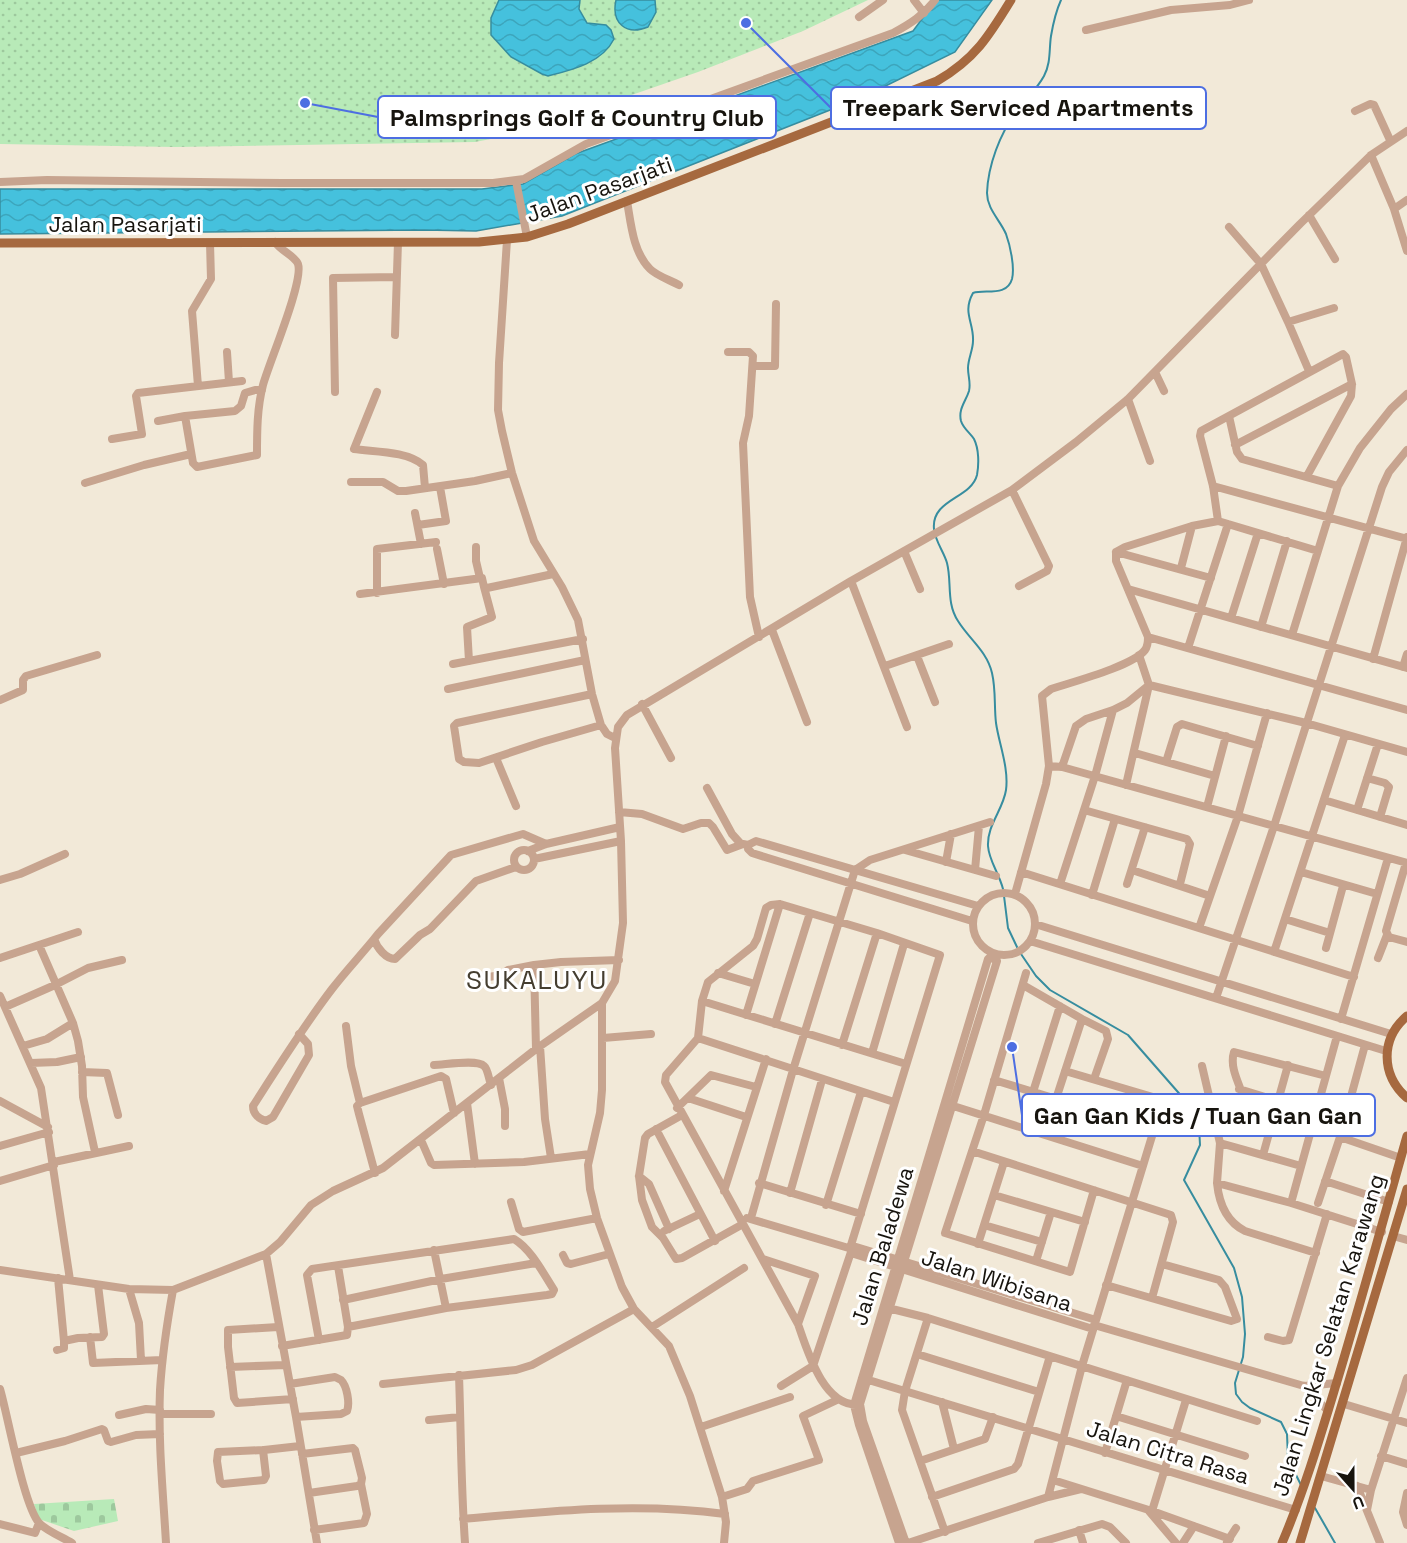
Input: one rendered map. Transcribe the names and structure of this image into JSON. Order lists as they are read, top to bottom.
{
  "streets": {
    "main road": ["Jalan Pasarjati", "Jalan Lingkar Selatan Karawang"],
    "street": ["Jalan Baladewa", "Jalan Wibisana", "Jalan Citra Rasa"]
  },
  "crossings": [
    ["Jalan Baladewa", "Jalan Wibisana"],
    ["Jalan Baladewa", "Jalan Citra Rasa"],
    ["Jalan Lingkar Selatan Karawang", "Jalan Citra Rasa"]
  ],
  "districts": ["SUKALUYU"],
  "places": ["Treepark Serviced Apartments", "Palmsprings Golf & Country Club", "Gan Gan Kids / Tuan Gan Gan"],
  "north": "bottom"
}
